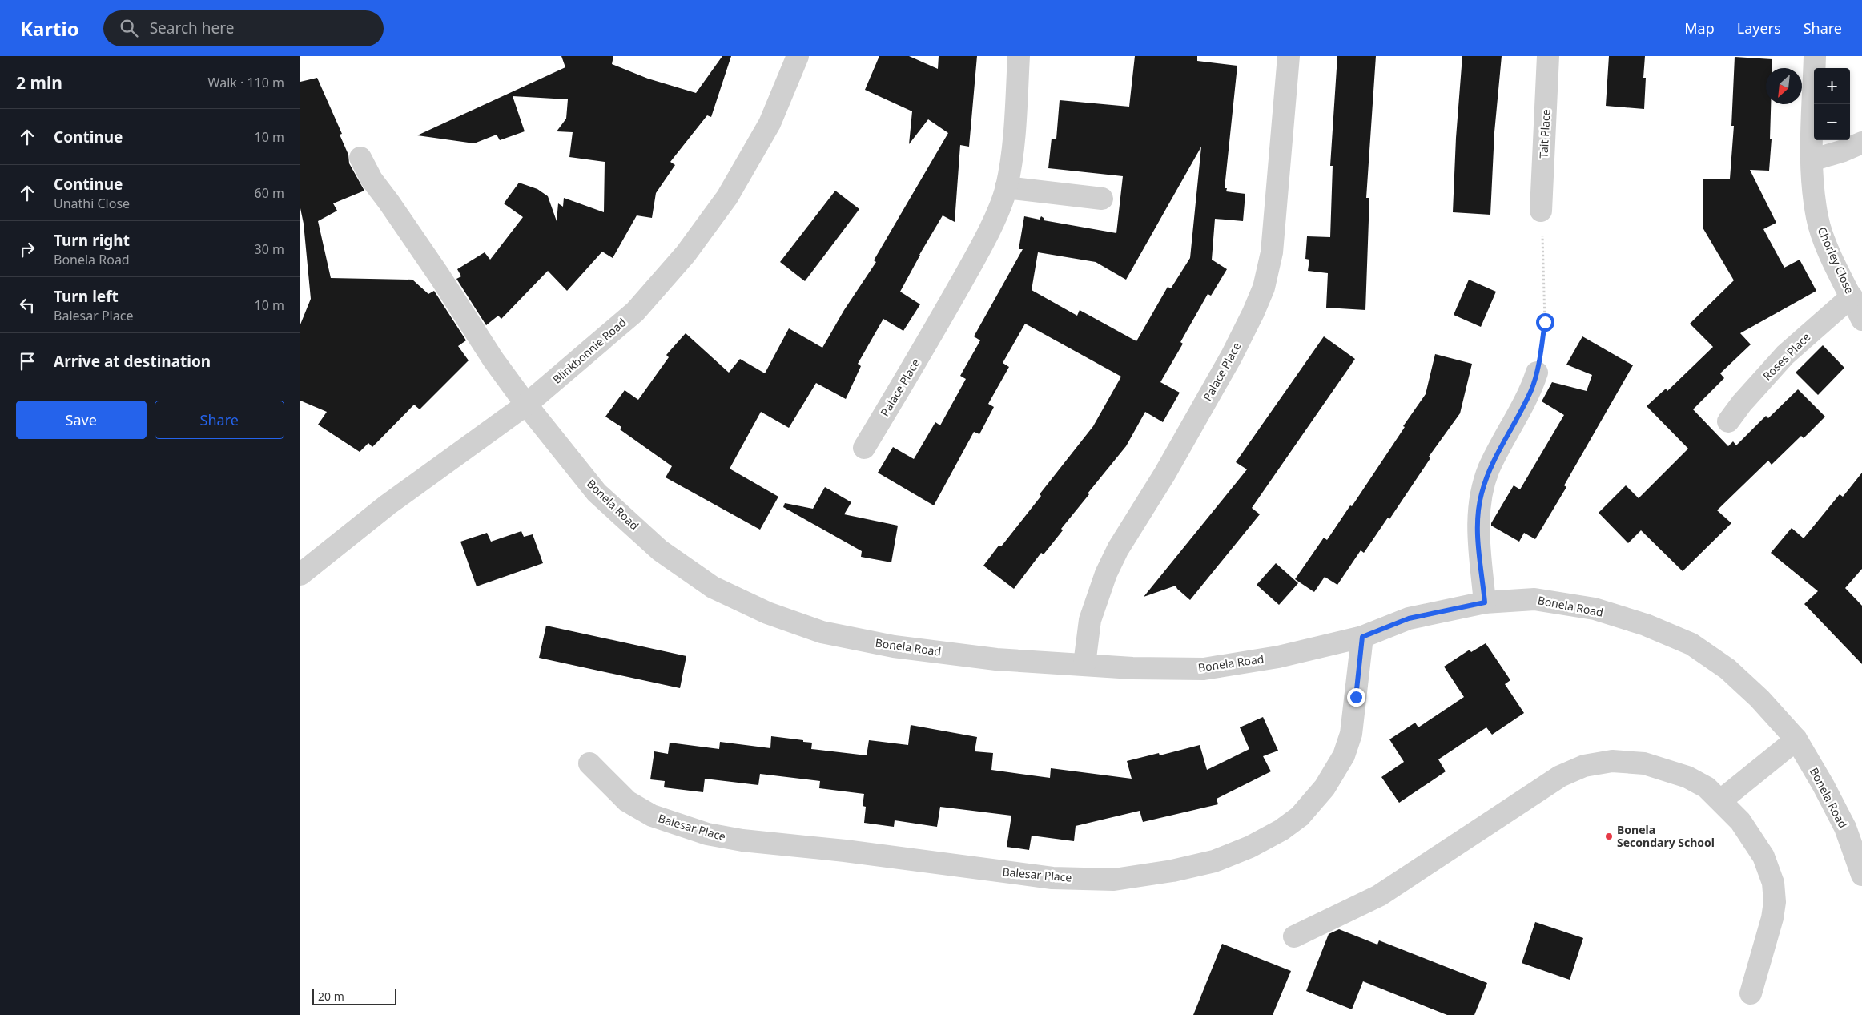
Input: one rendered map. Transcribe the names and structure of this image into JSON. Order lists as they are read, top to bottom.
{
  "streets": {
    "street": [
      "Tait Place",
      "Chorley Close",
      "Blinkbonnie Road",
      "Roses Place",
      "Palace Place",
      "Bonela Road",
      "Balesar Place"
    ]
  },
  "crossings": [
    ["Chorley Close", "Roses Place"],
    ["Blinkbonnie Road", "Bonela Road"],
    ["Palace Place", "Bonela Road"],
    ["Bonela Road", "Balesar Place"]
  ],
  "places": ["Bonela Secondary School"],
  "scale_bar": "20 m",
  "north": "bottom left",
  "page": {
    "header": "Kartio",
    "search": "Search here",
    "nav": ["Map", "Layers", "Share"],
    "heading": ["2 min", "Walk · 110 m"],
    "map_buttons": ["+", "−"],
    "list": [
      ["Continue", "10 m"],
      ["Continue", "Unathi Close", "60 m"],
      ["Turn right", "Bonela Road", "30 m"],
      ["Turn left", "Balesar Place", "10 m"],
      "Arrive at destination"
    ],
    "buttons": ["Save", "Share"],
    "scale": "20 m"
  }
}
